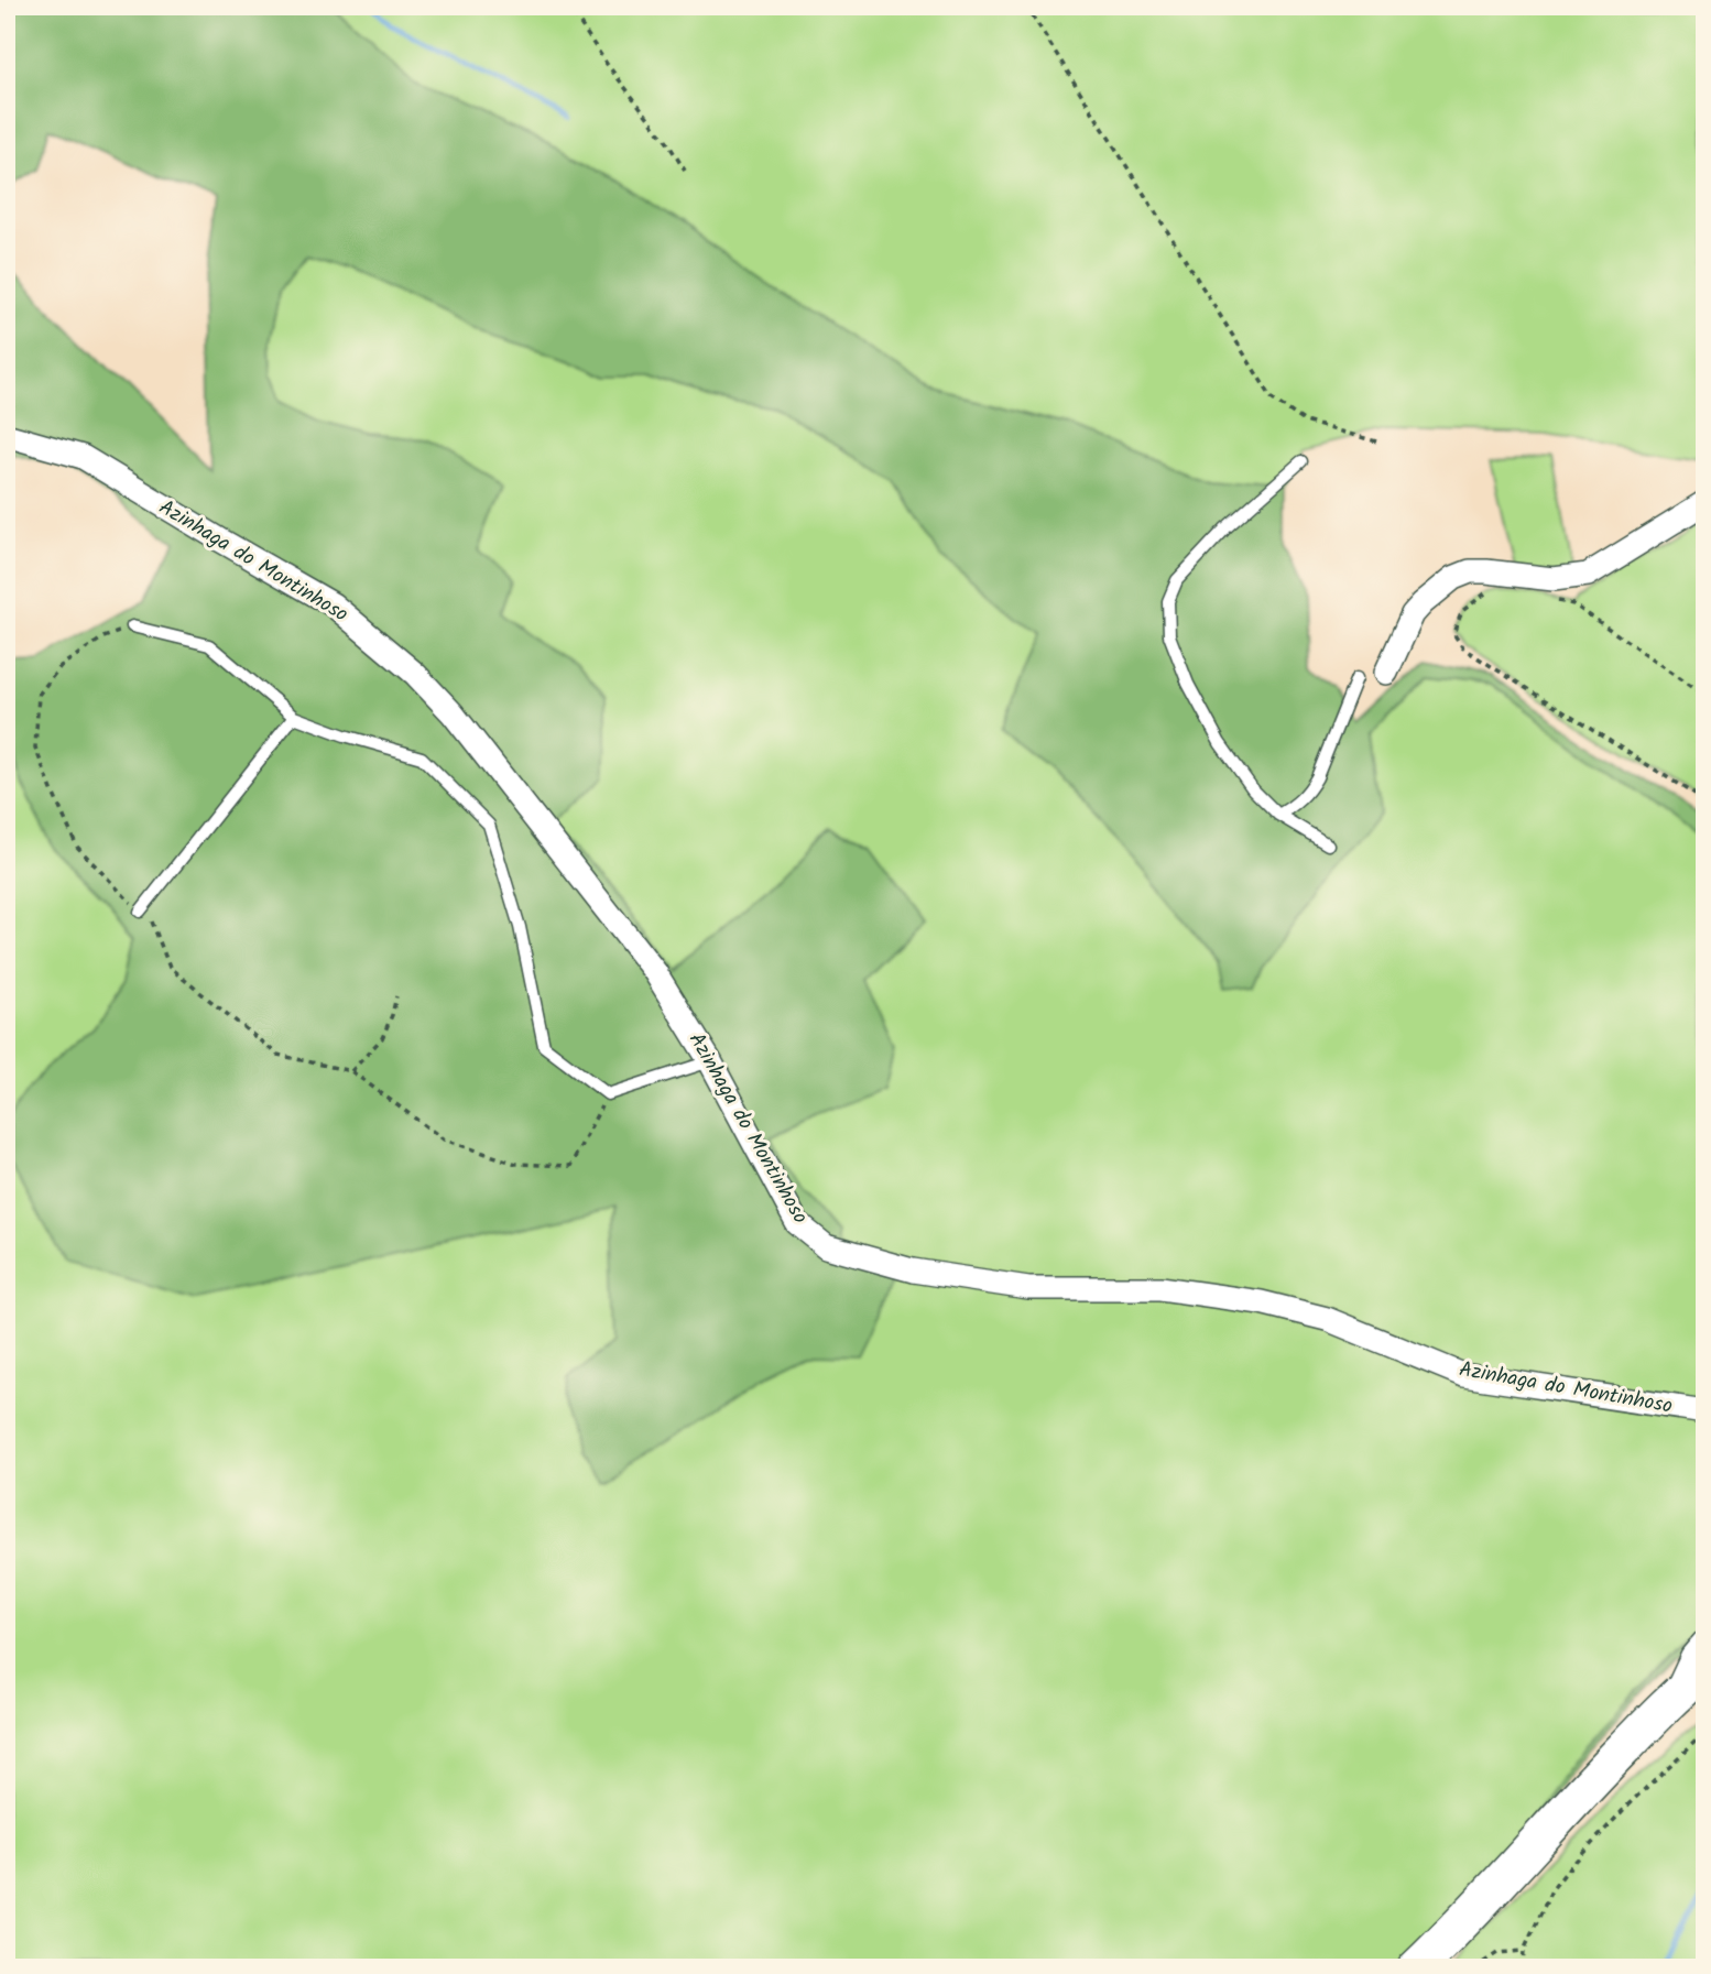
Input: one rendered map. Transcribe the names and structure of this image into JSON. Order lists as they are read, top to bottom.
{
  "streets": {
    "street": ["Azinhaga do Montinhoso"]
  }
}
